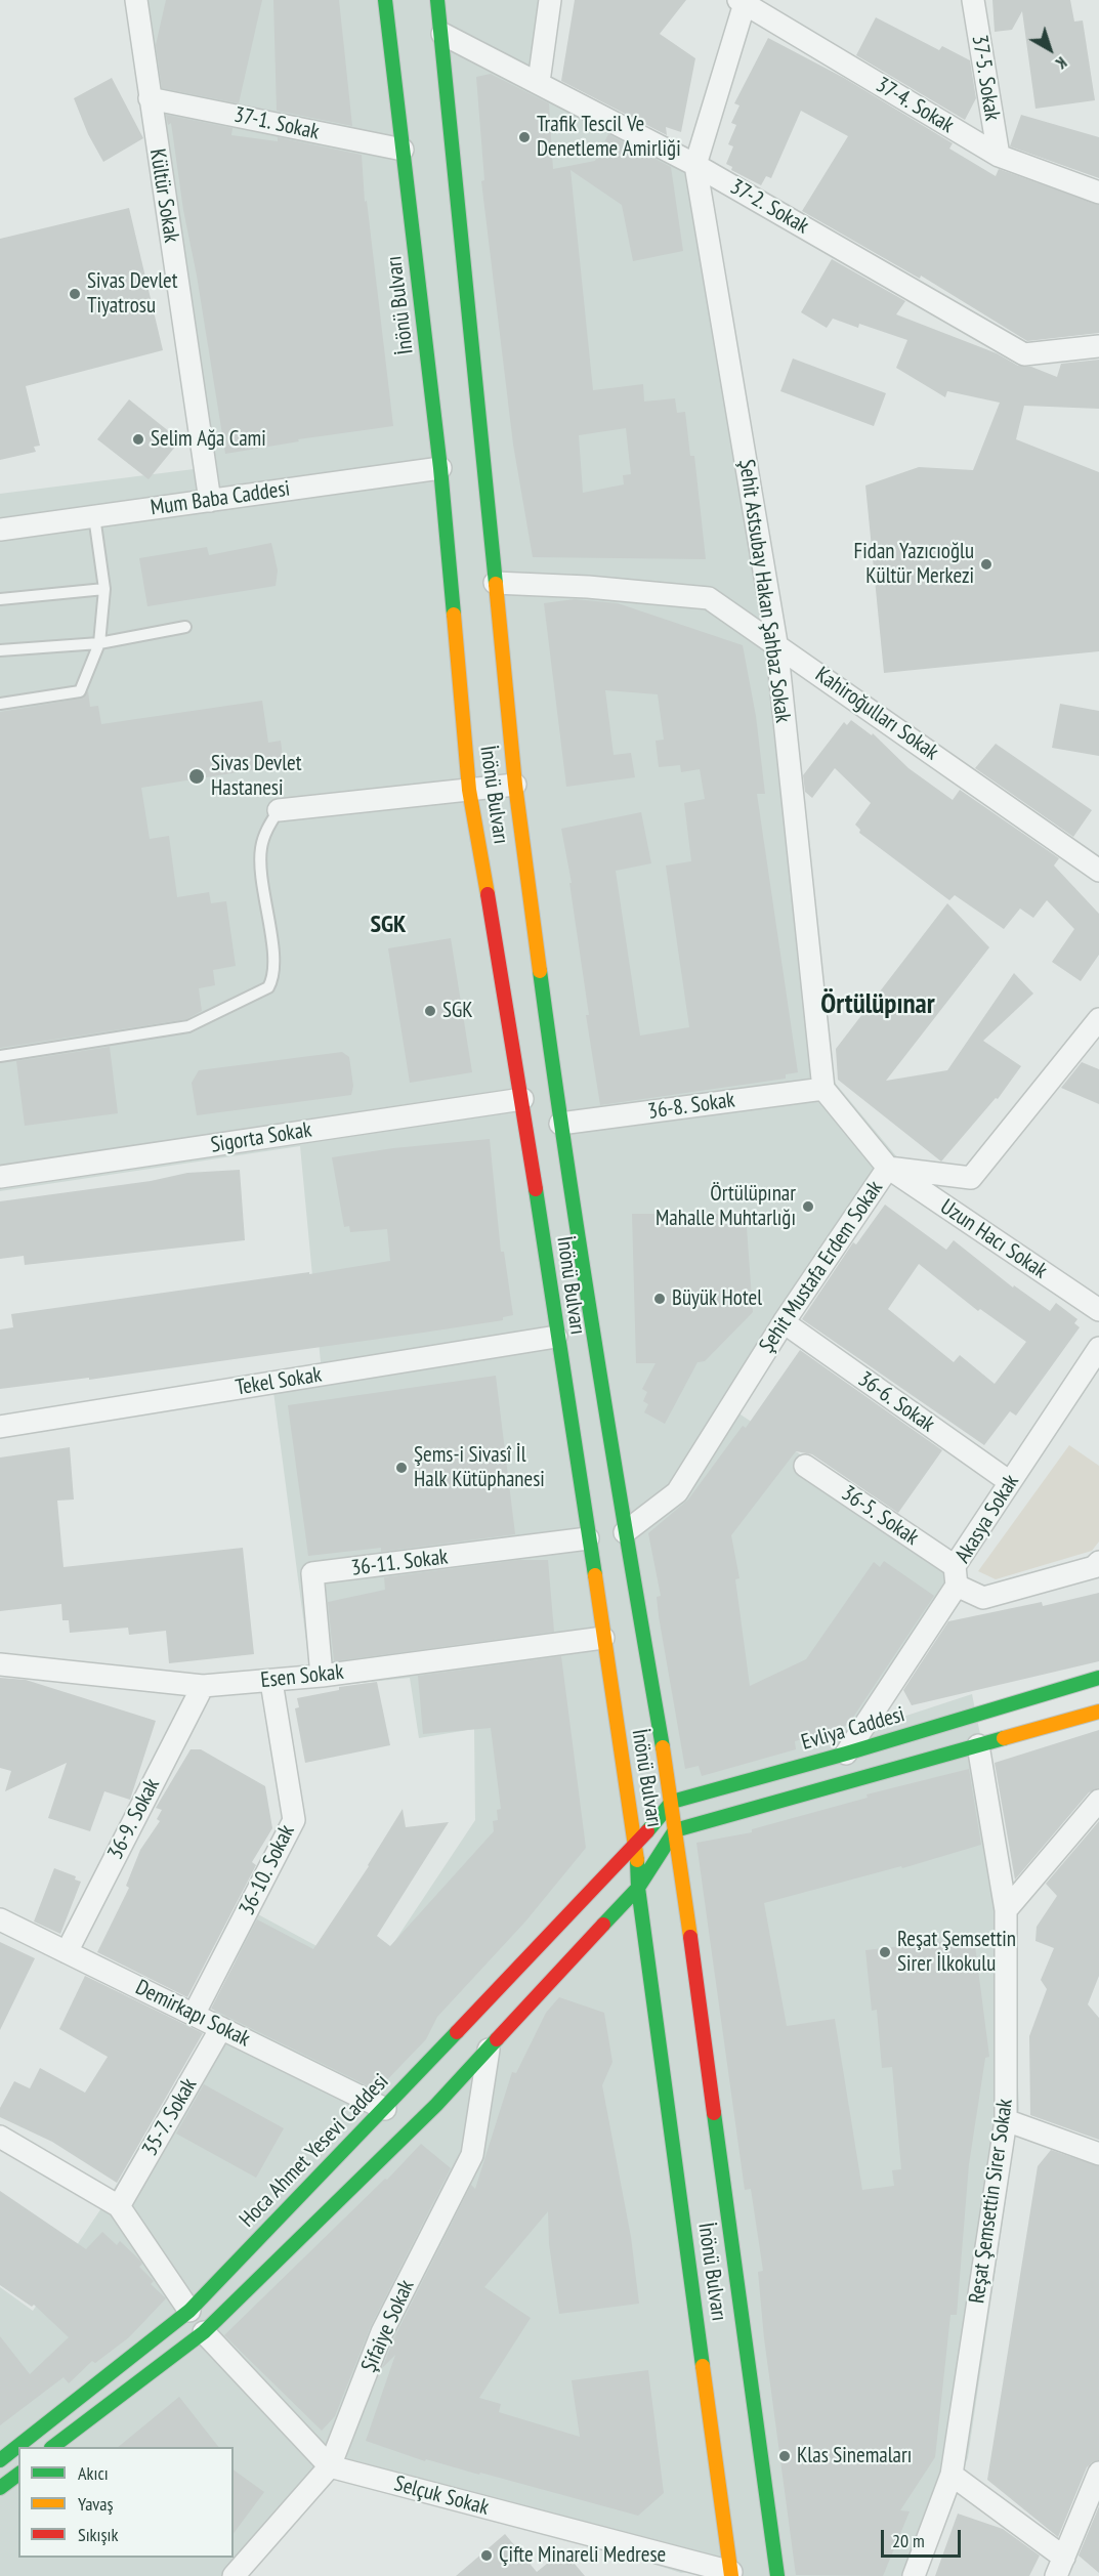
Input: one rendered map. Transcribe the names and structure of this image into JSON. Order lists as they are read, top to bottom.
{
  "streets": {
    "main road": ["İnönü Bulvarı", "Evliya Caddesi", "Hoca Ahmet Yesevi Caddesi"],
    "street": [
      "37-5. Sokak",
      "37-4. Sokak",
      "37-1. Sokak",
      "Kültür Sokak",
      "37-2. Sokak",
      "Mum Baba Caddesi",
      "Şehit Astsubay Hakan Şahbaz Sokak",
      "Kahiroğulları Sokak",
      "36-8. Sokak",
      "Sigorta Sokak",
      "Uzun Hacı Sokak",
      "Şehit Mustafa Erdem Sokak",
      "Tekel Sokak",
      "36-6. Sokak",
      "36-5. Sokak",
      "Akasya Sokak",
      "36-11. Sokak",
      "Esen Sokak",
      "36-9. Sokak",
      "36-10. Sokak",
      "Demirkapı Sokak",
      "35-7. Sokak",
      "Reşat Şemsettin Sirer Sokak",
      "Şifaiye Sokak",
      "Selçuk Sokak"
    ]
  },
  "crossings": [
    ["37-5. Sokak", "37-4. Sokak"],
    ["37-4. Sokak", "Şehit Astsubay Hakan Şahbaz Sokak"],
    ["37-1. Sokak", "Kültür Sokak"],
    ["37-1. Sokak", "İnönü Bulvarı"],
    ["Kültür Sokak", "Mum Baba Caddesi"],
    ["37-2. Sokak", "İnönü Bulvarı"],
    ["37-2. Sokak", "Şehit Astsubay Hakan Şahbaz Sokak"],
    ["İnönü Bulvarı", "Mum Baba Caddesi"],
    ["İnönü Bulvarı", "Kahiroğulları Sokak"],
    ["İnönü Bulvarı", "36-8. Sokak"],
    ["İnönü Bulvarı", "Sigorta Sokak"],
    ["İnönü Bulvarı", "Şehit Mustafa Erdem Sokak"],
    ["İnönü Bulvarı", "Tekel Sokak"],
    ["İnönü Bulvarı", "36-11. Sokak"],
    ["İnönü Bulvarı", "Esen Sokak"],
    ["İnönü Bulvarı", "Evliya Caddesi"],
    ["İnönü Bulvarı", "Hoca Ahmet Yesevi Caddesi"],
    ["İnönü Bulvarı", "Selçuk Sokak"],
    ["Şehit Astsubay Hakan Şahbaz Sokak", "Kahiroğulları Sokak"],
    ["Şehit Astsubay Hakan Şahbaz Sokak", "36-8. Sokak"],
    ["Uzun Hacı Sokak", "Şehit Mustafa Erdem Sokak"],
    ["Şehit Mustafa Erdem Sokak", "36-6. Sokak"],
    ["36-6. Sokak", "Akasya Sokak"],
    ["36-5. Sokak", "Akasya Sokak"],
    ["Akasya Sokak", "Evliya Caddesi"],
    ["36-11. Sokak", "Esen Sokak"],
    ["Esen Sokak", "36-9. Sokak"],
    ["Esen Sokak", "36-10. Sokak"],
    ["36-9. Sokak", "Demirkapı Sokak"],
    ["36-10. Sokak", "Demirkapı Sokak"],
    ["Demirkapı Sokak", "35-7. Sokak"],
    ["Demirkapı Sokak", "Hoca Ahmet Yesevi Caddesi"],
    ["Şifaiye Sokak", "Selçuk Sokak"]
  ],
  "districts": ["SGK", "Örtülüpınar"],
  "places": [
    "Trafik Tescil Ve Denetleme Amirliği",
    "Sivas Devlet Tiyatrosu",
    "Selim Ağa Cami",
    "Fidan Yazıcıoğlu Kültür Merkezi",
    "Sivas Devlet Hastanesi",
    "SGK",
    "Örtülüpınar Mahalle Muhtarlığı",
    "Büyük Hotel",
    "Şems-i Sivasî İl Halk Kütüphanesi",
    "Reşat Şemsettin Sirer İlkokulu",
    "Klas Sinemaları",
    "Çifte Minareli Medrese"
  ],
  "legend": ["Akıcı", "Yavaş", "Sıkışık"],
  "scale_bar": "20 m",
  "north": "bottom right"
}
